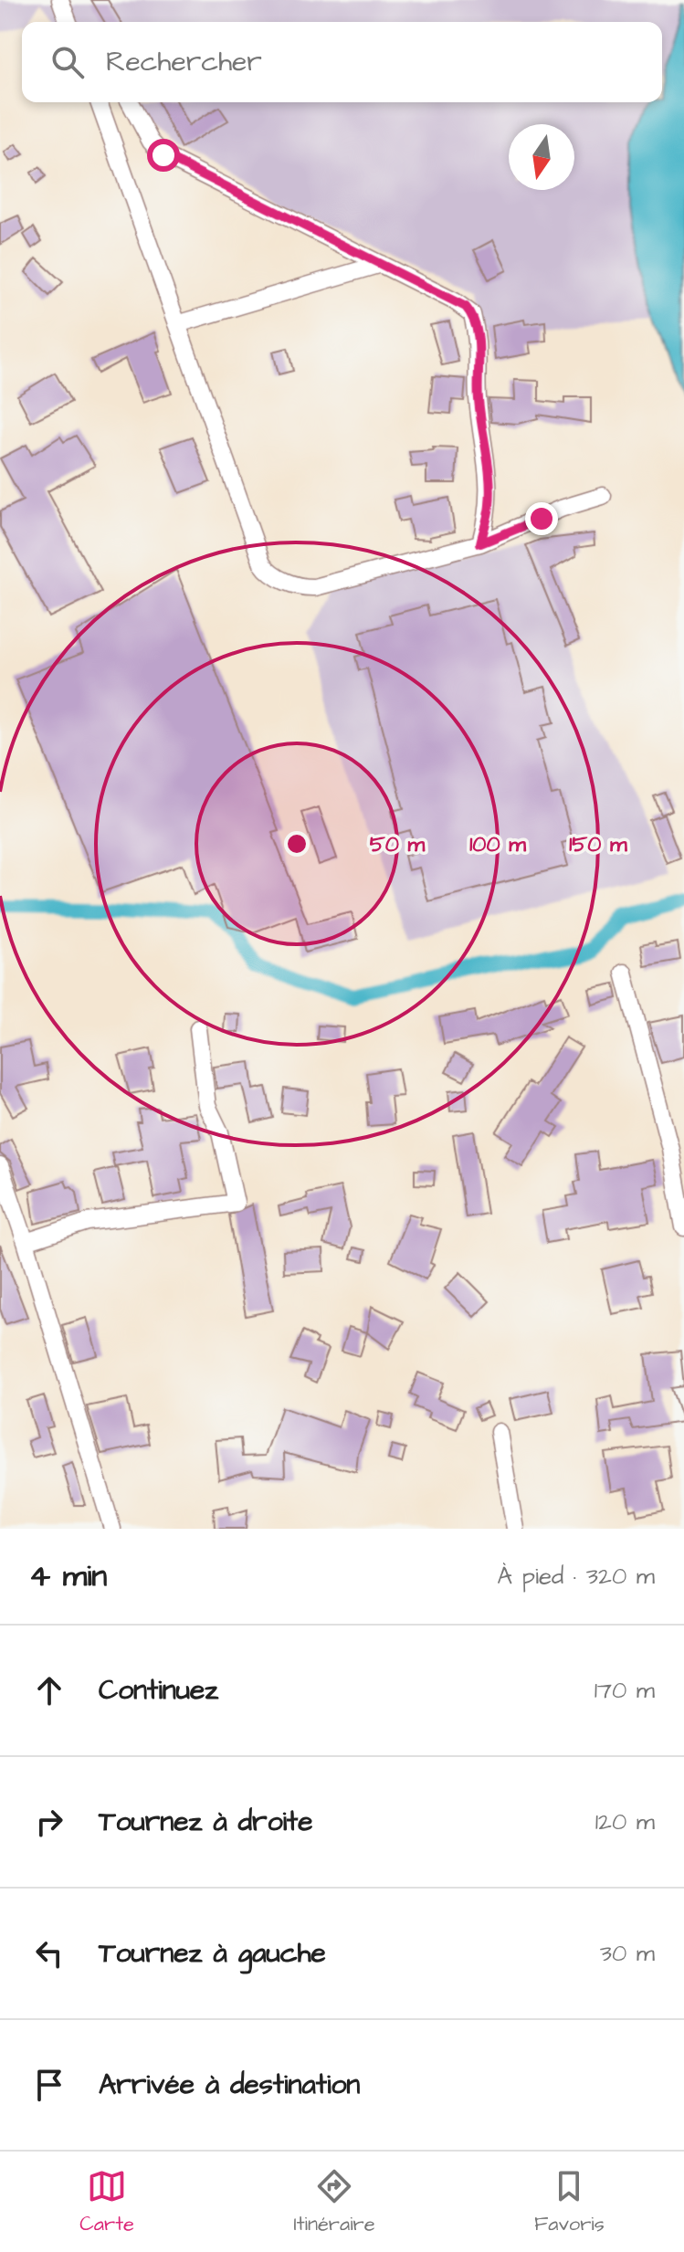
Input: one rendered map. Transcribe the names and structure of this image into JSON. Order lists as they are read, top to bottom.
{
  "north": "bottom",
  "page": {
    "search": "Rechercher",
    "heading": ["4 min", "À pied · 320 m"],
    "list": [
      ["Continuez", "170 m"],
      ["Tournez à droite", "120 m"],
      ["Tournez à gauche", "30 m"],
      "Arrivée à destination"
    ],
    "nav": ["Carte", "Itinéraire", "Favoris"]
  },
  "rings": ["50 m", "100 m", "150 m"]
}
